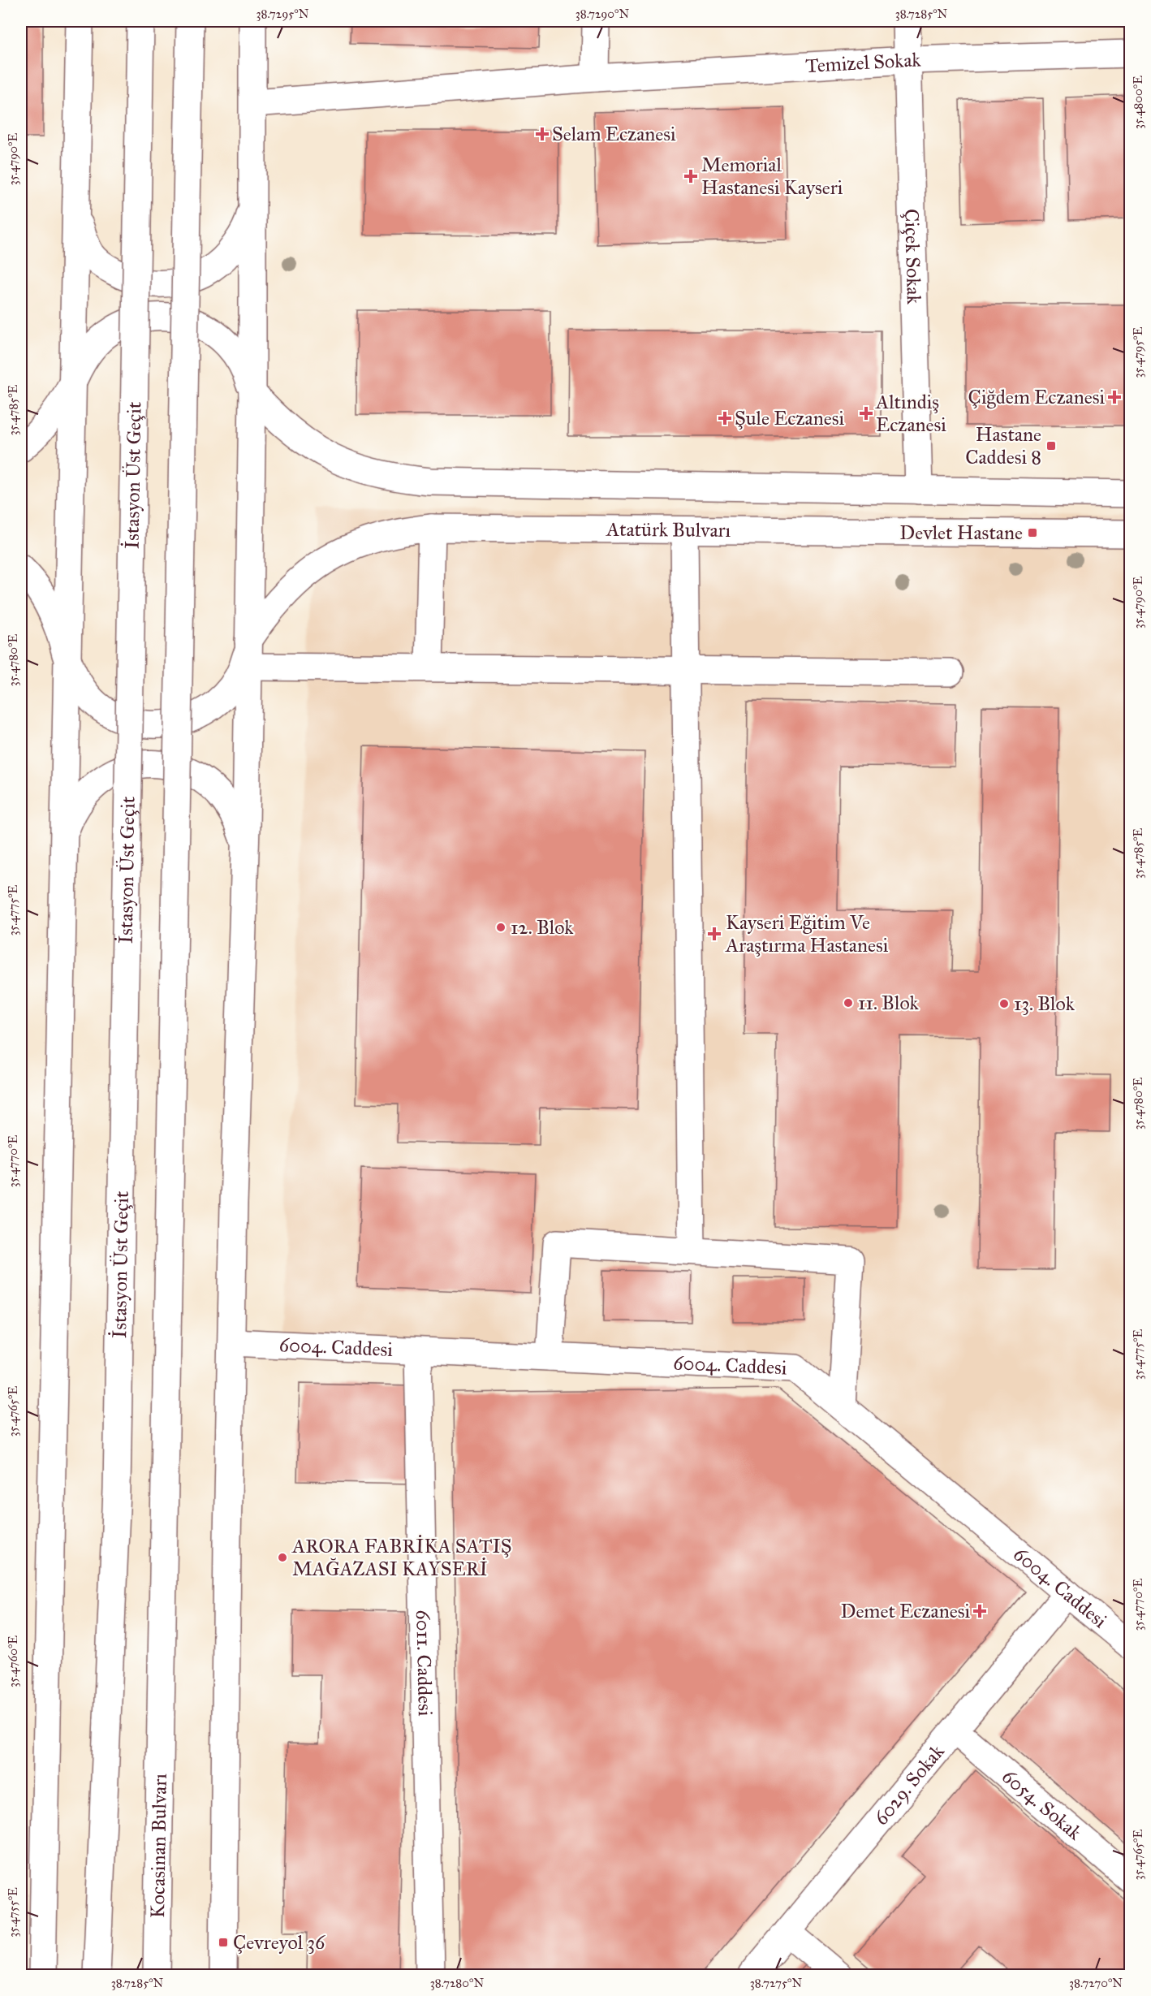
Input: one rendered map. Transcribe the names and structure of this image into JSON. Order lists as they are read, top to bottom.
{
  "streets": {
    "main road": [
      "Temizel Sokak",
      "Çiçek Sokak",
      "İstasyon Üst Geçit",
      "Atatürk Bulvarı",
      "6004. Caddesi",
      "6011. Caddesi",
      "6029. Sokak",
      "6054. Sokak",
      "Kocasinan Bulvarı"
    ]
  },
  "crossings": [
    ["Temizel Sokak", "Çiçek Sokak"],
    ["6004. Caddesi", "6011. Caddesi"],
    ["6004. Caddesi", "6029. Sokak"],
    ["6029. Sokak", "6054. Sokak"]
  ],
  "places": {
    "health": [
      "Selam Eczanesi",
      "Memorial Hastanesi Kayseri",
      "Çiğdem Eczanesi",
      "Altındiş Eczanesi",
      "Şule Eczanesi",
      "Kayseri Eğitim Ve Araştırma Hastanesi",
      "Demet Eczanesi"
    ],
    "transit": ["Hastane Caddesi 8", "Devlet Hastane", "Çevreyol 36"],
    "other": [
      "12. Blok",
      "11. Blok",
      "13. Blok",
      "ARORA FABRİKA SATIŞ MAĞAZASI KAYSERİ"
    ]
  },
  "coordinates": [
    "38.7295°N",
    "38.7290°N",
    "38.7285°N",
    "35.4800°E",
    "35.4790°E",
    "35.4795°E",
    "35.4785°E",
    "35.4780°E",
    "35.4775°E",
    "35.4770°E",
    "35.4765°E",
    "35.4760°E",
    "35.4755°E",
    "38.7280°N",
    "38.7275°N",
    "38.7270°N"
  ]
}
